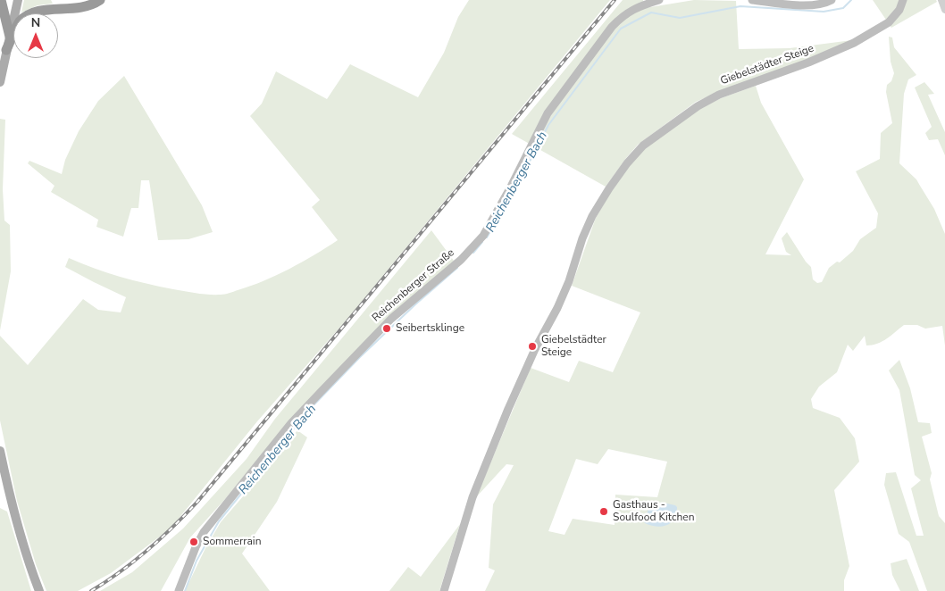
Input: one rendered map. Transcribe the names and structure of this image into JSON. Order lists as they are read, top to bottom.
{
  "streets": {
    "main road": ["Giebelstädter Steige", "Reichenberger Straße"]
  },
  "water": ["Reichenberger Bach"],
  "places": [
    "Seibertsklinge",
    "Giebelstädter Steige",
    "Gasthaus - Soulfood Kitchen",
    "Sommerrain"
  ],
  "north": "top"
}
